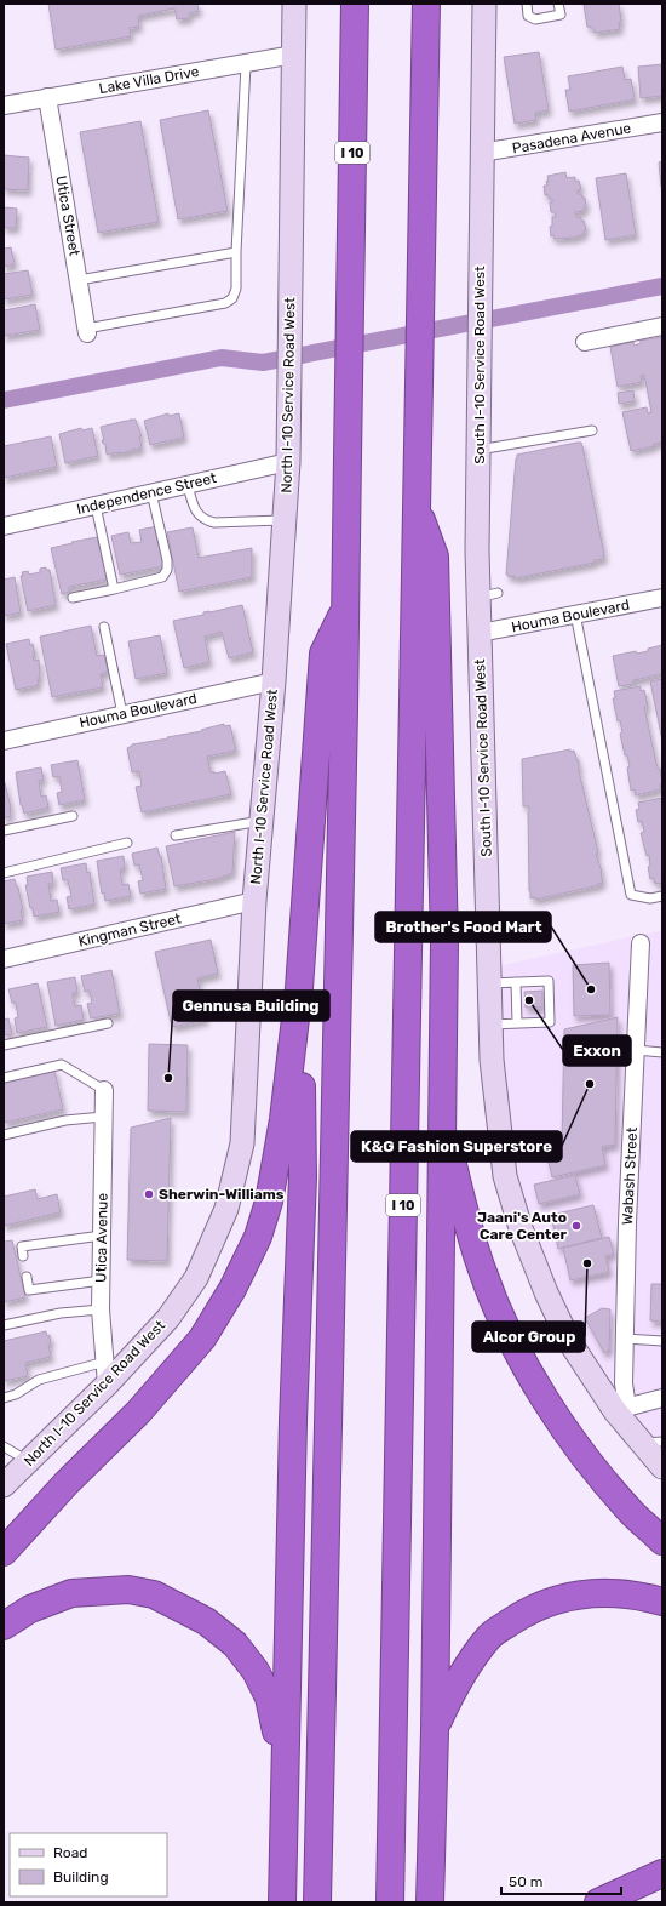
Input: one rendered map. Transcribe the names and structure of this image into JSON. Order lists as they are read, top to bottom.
{
  "streets": {
    "highway": ["I 10"],
    "street": [
      "Lake Villa Drive",
      "Pasadena Avenue",
      "Utica Street",
      "South I-10 Service Road West",
      "North I-10 Service Road West",
      "Independence Street",
      "Houma Boulevard",
      "Kingman Street",
      "Wabash Street",
      "Utica Avenue"
    ]
  },
  "crossings": [
    ["Lake Villa Drive", "Utica Street"],
    ["Lake Villa Drive", "North I-10 Service Road West"],
    ["Pasadena Avenue", "South I-10 Service Road West"],
    ["South I-10 Service Road West", "Houma Boulevard"],
    ["South I-10 Service Road West", "Wabash Street"],
    ["North I-10 Service Road West", "Independence Street"],
    ["North I-10 Service Road West", "Houma Boulevard"],
    ["North I-10 Service Road West", "Kingman Street"],
    ["North I-10 Service Road West", "Utica Avenue"]
  ],
  "places": [
    "Brother's Food Mart",
    "Exxon",
    "Gennusa Building",
    "K&G Fashion Superstore",
    "Sherwin-Williams",
    "Jaani's Auto Care Center",
    "Alcor Group"
  ],
  "legend": ["Road", "Building"],
  "scale_bar": "50 m"
}
